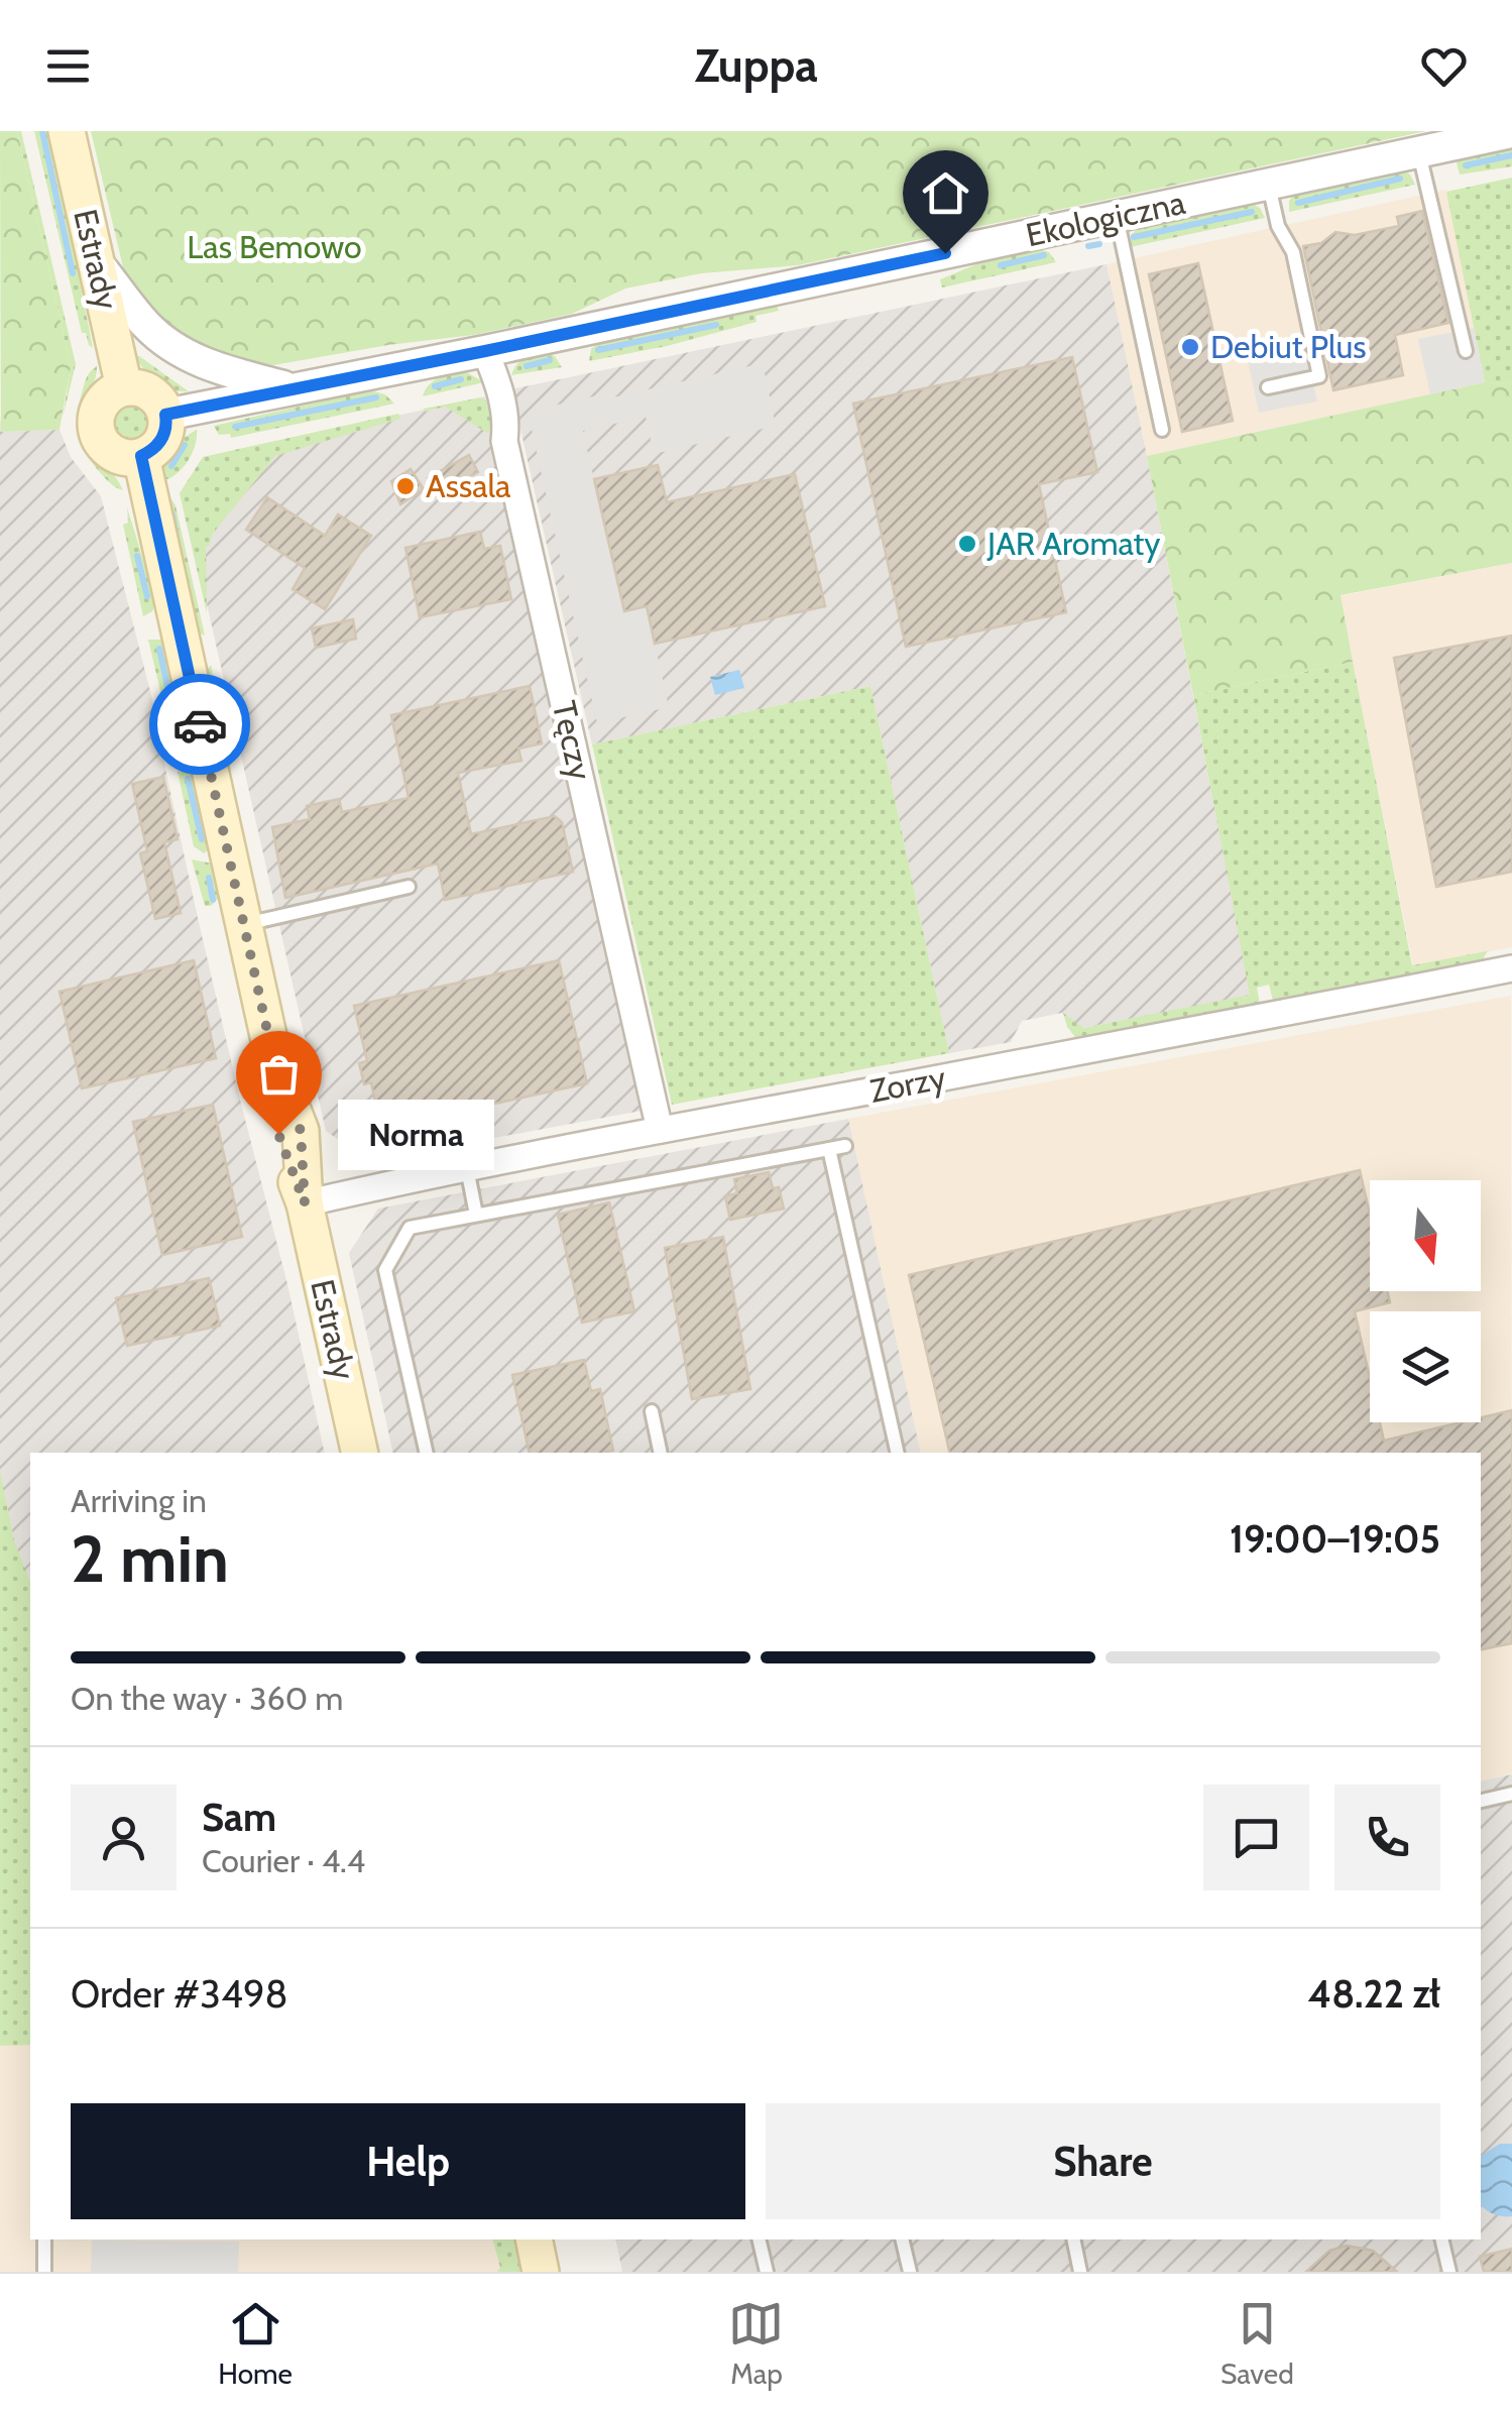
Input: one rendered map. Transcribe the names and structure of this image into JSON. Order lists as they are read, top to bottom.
{
  "streets": {
    "main road": ["Estrady"],
    "street": ["Ekologiczna", "Tęczy", "Zorzy"]
  },
  "crossings": [
    ["Ekologiczna", "Estrady"],
    ["Ekologiczna", "Tęczy"],
    ["Estrady", "Zorzy"],
    ["Tęczy", "Zorzy"]
  ],
  "parks": ["Las Bemowo"],
  "places": [
    "Debiut Plus",
    "Assala",
    "JAR Aromaty",
    "Norma"
  ],
  "north": "bottom",
  "page": {
    "header": "Zuppa",
    "bubble": "Norma",
    "heading": ["2 min", "Arriving in", "19:00–19:05"],
    "panel": [
      "Sam",
      "Courier · 4.4",
      "Order #3498",
      "48.22 zł"
    ],
    "bar": "On the way · 360 m",
    "buttons": ["Help", "Share"],
    "tabs": ["Home", "Map", "Saved"]
  }
}
